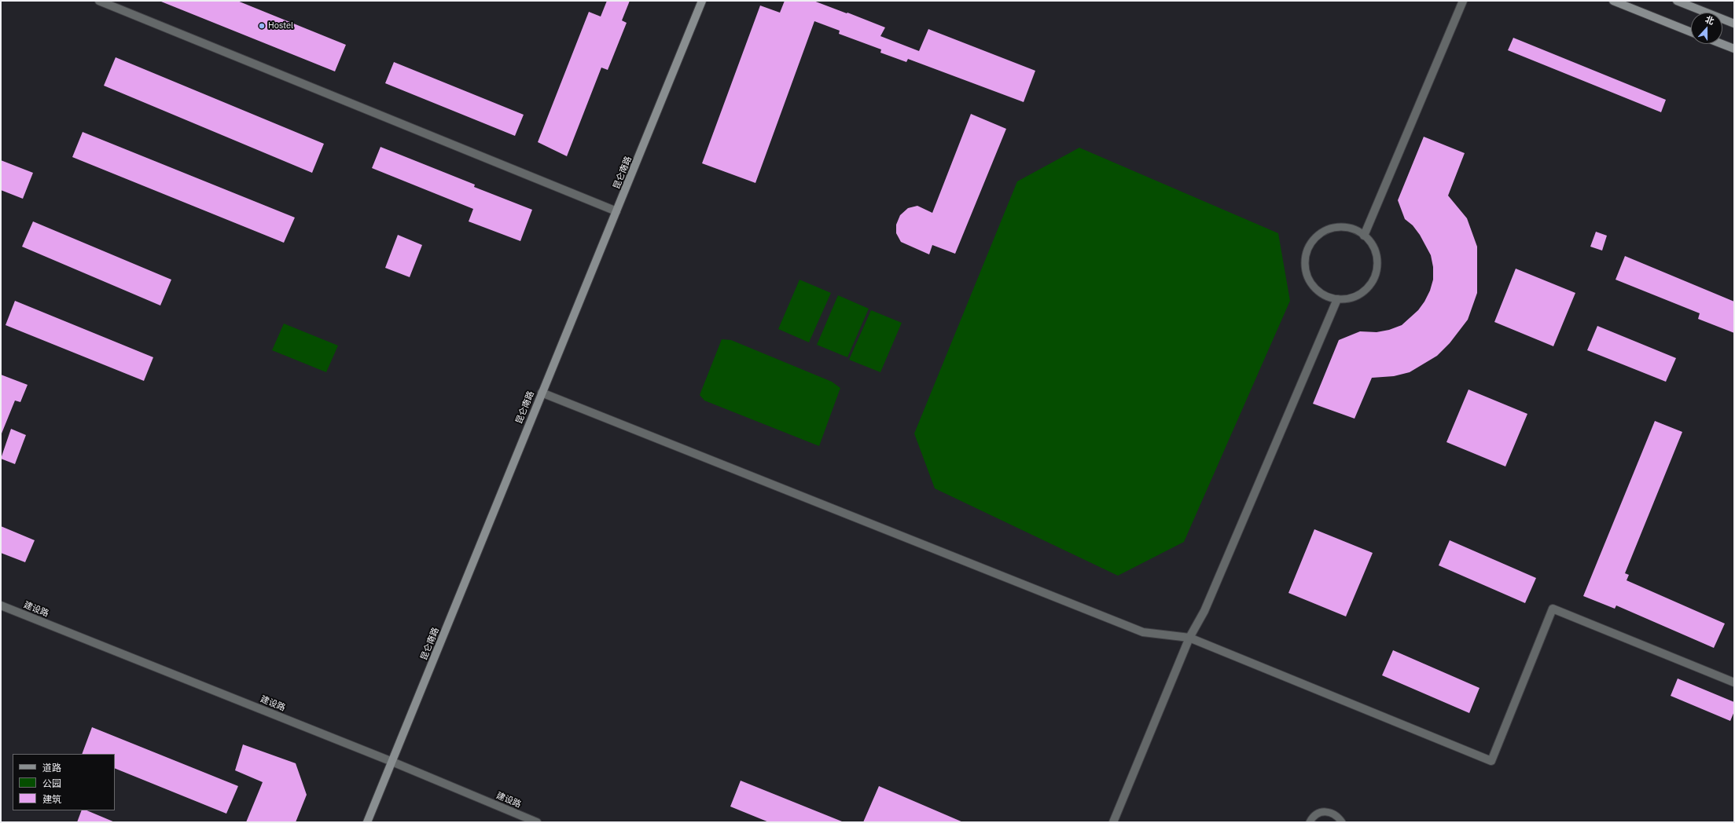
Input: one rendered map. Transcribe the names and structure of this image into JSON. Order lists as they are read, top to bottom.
{
  "streets": {
    "main road": ["昆仑南路"],
    "street": ["建设路"]
  },
  "crossings": [
    ["昆仑南路", "建设路"]
  ],
  "places": ["Hostel"],
  "legend": ["道路", "公园", "建筑"],
  "north": "top"
}
